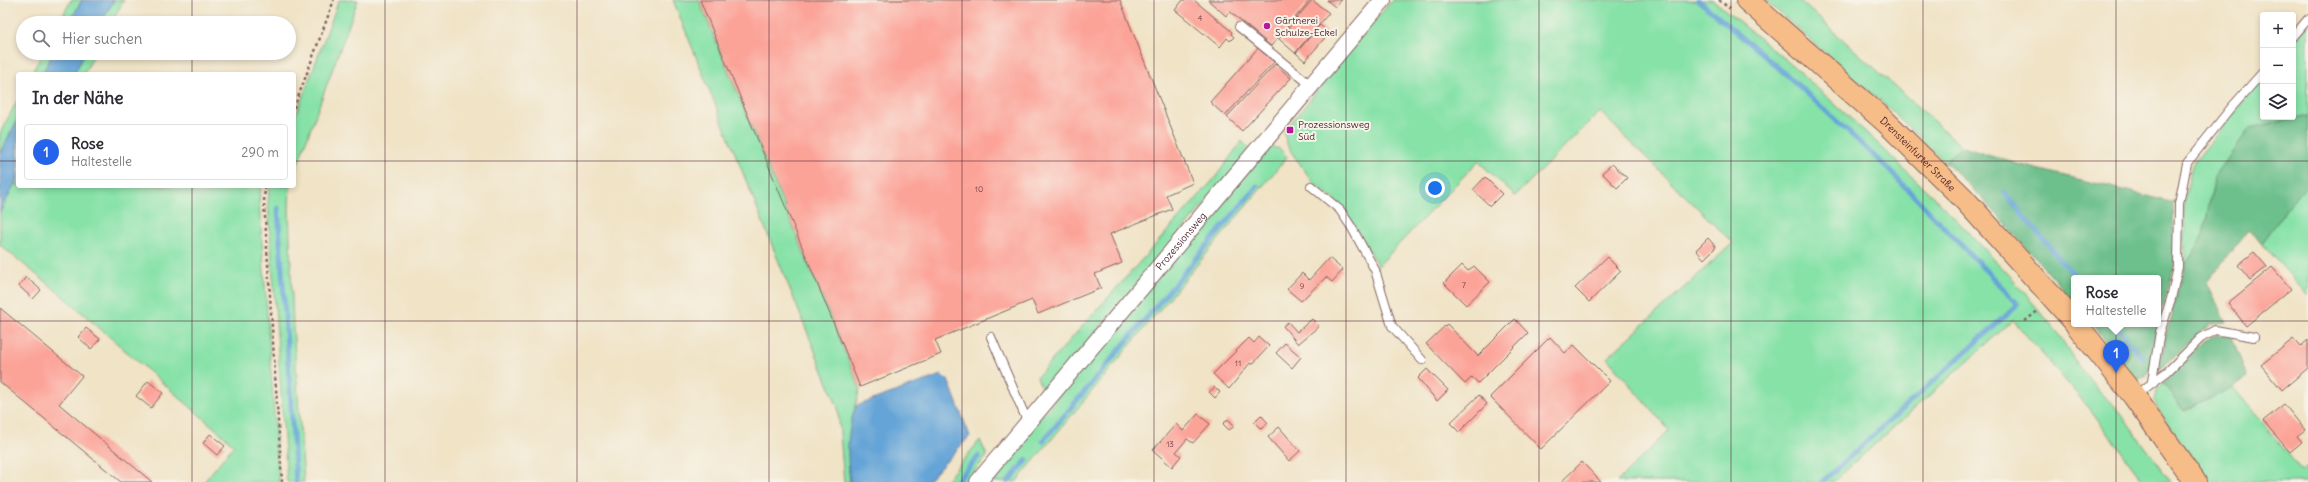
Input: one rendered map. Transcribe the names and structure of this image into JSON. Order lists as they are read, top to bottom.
{
  "streets": {
    "main road": ["Drensteinfurter Straße"],
    "street": ["Prozessionsweg"]
  },
  "places": {
    "other": ["Gärtnerei Schulze-Eckel"],
    "transit": ["Prozessionsweg Süd"]
  },
  "house_numbers": [
    "4",
    "10",
    "7",
    "9",
    "11",
    "13"
  ],
  "page": {
    "map_buttons": ["+", "−"],
    "search": "Hier suchen",
    "heading": "In der Nähe",
    "list": [
      {
        "mark": "1",
        "name": "Rose",
        "note": "Haltestelle",
        "value": "290 m"
      }
    ],
    "popup": ["Rose", "Haltestelle"],
    "pins": "1"
  }
}
